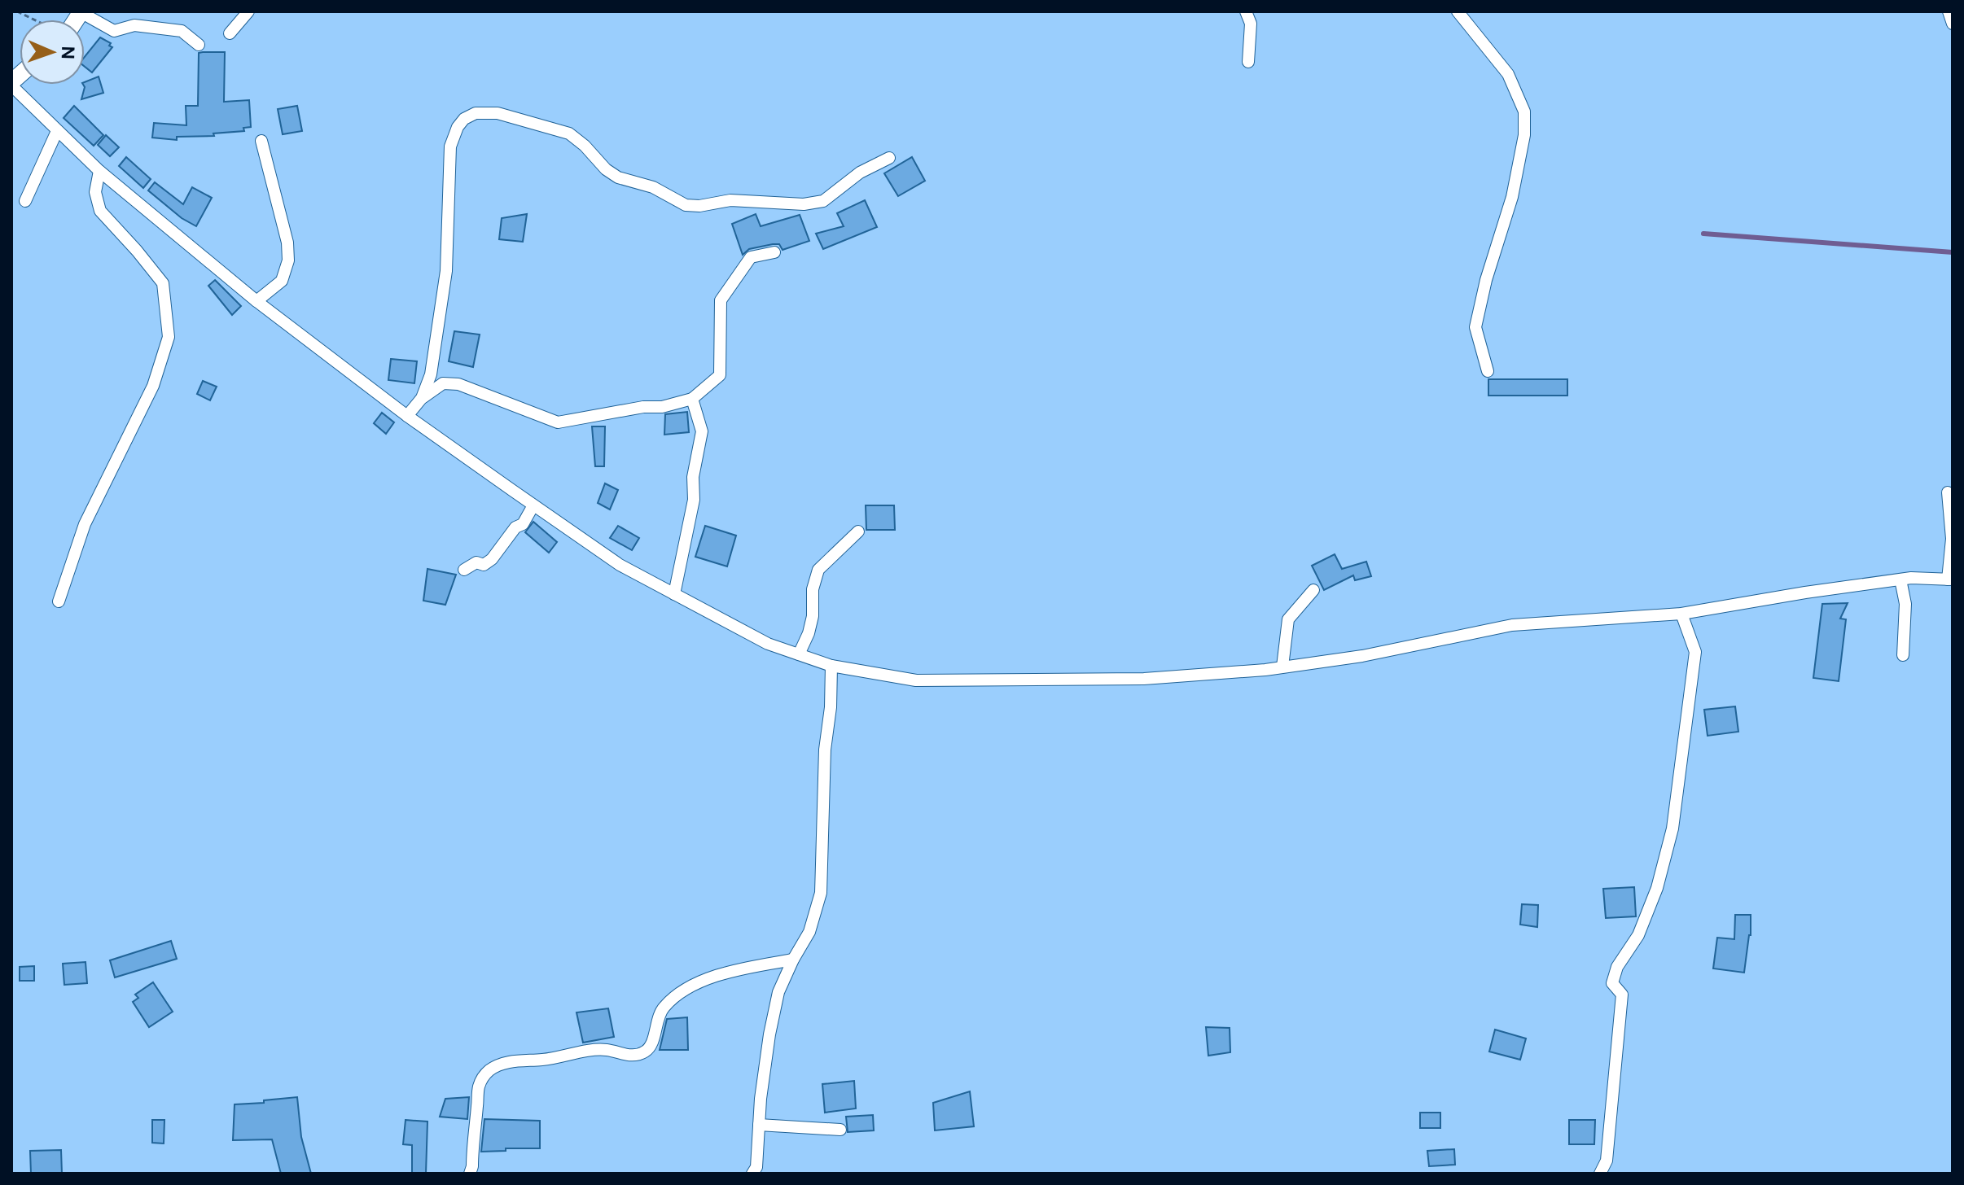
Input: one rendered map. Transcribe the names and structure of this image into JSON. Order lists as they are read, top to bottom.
{
  "north": "right"
}
